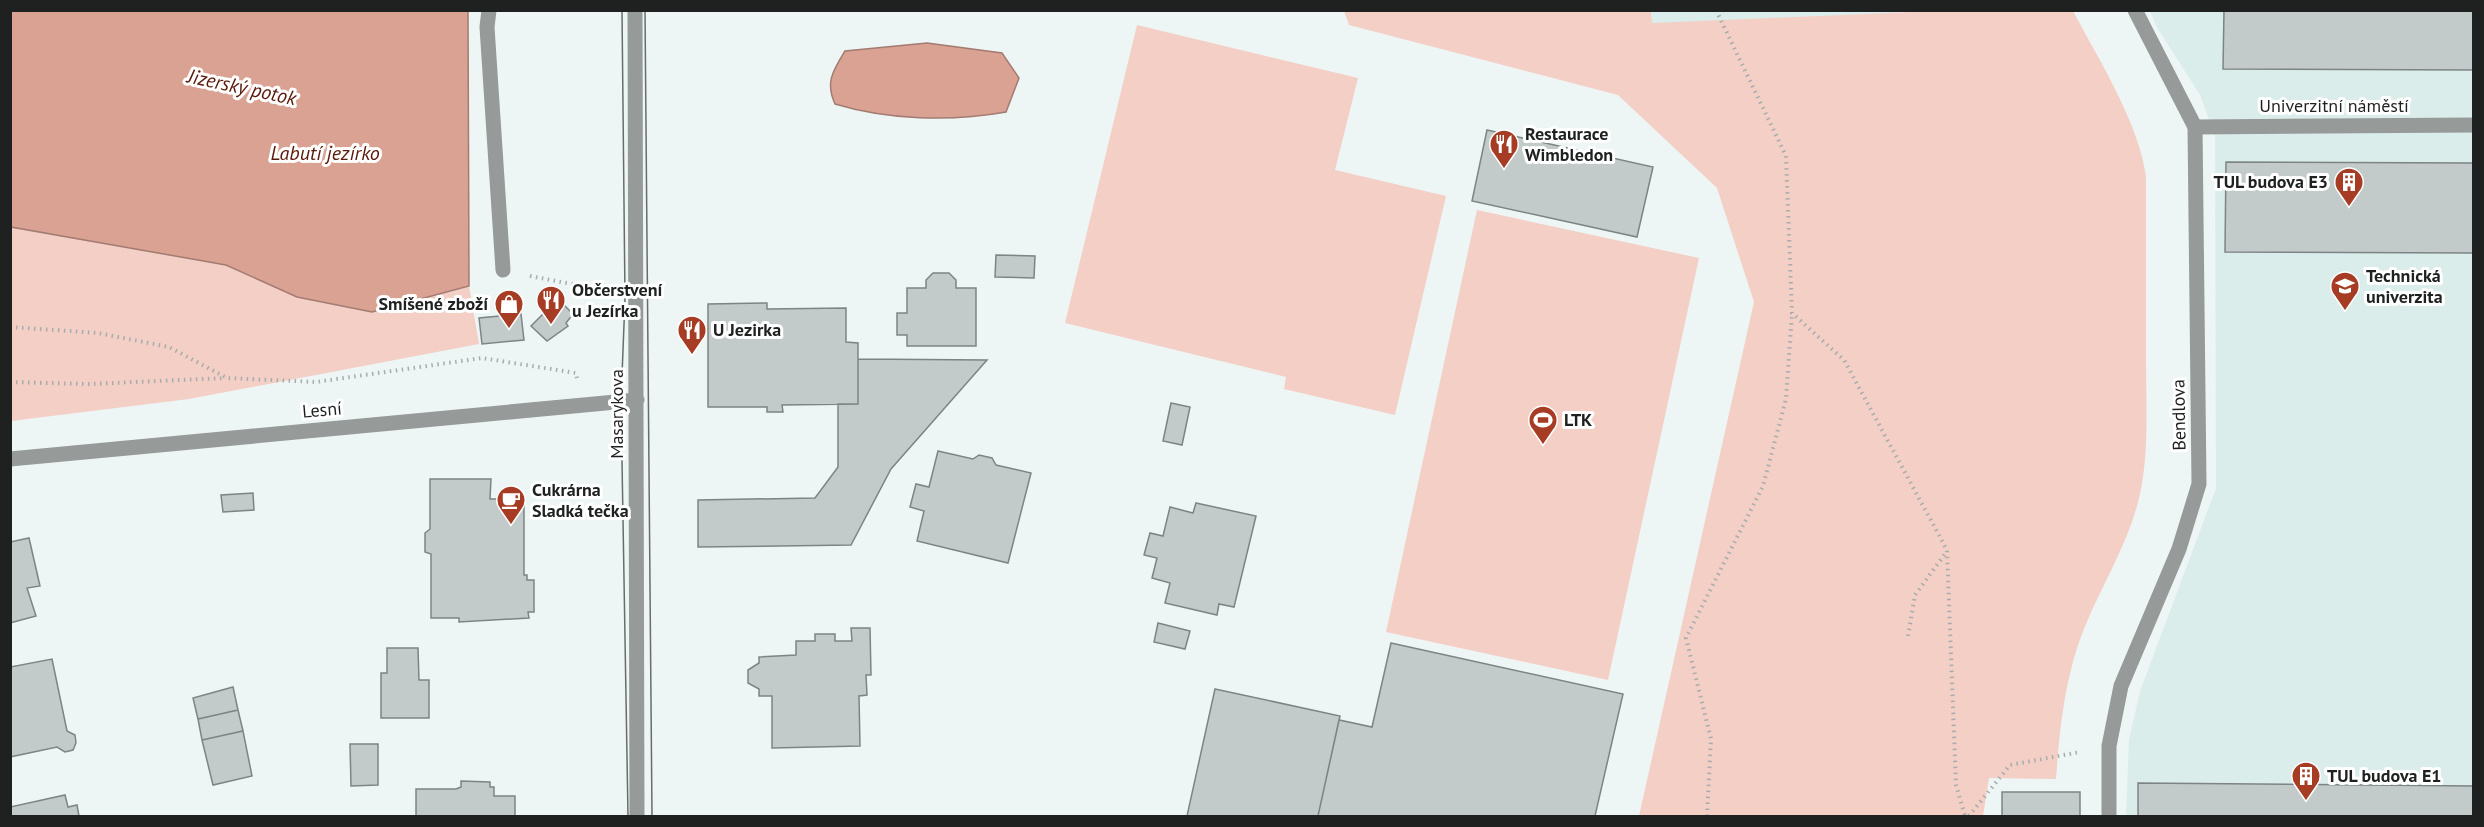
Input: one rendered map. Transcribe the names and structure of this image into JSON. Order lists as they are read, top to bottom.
{
  "streets": {
    "street": [
      "Univerzitní náměstí",
      "Lesní",
      "Masarykova",
      "Bendlova"
    ]
  },
  "crossings": [
    ["Univerzitní náměstí", "Bendlova"],
    ["Lesní", "Masarykova"]
  ],
  "water": ["Jizerský potok", "Labutí jezírko"],
  "places": {
    "restaurant": ["Restaurace Wimbledon", "Občerstvení u Jezírka", "U Jezirka"],
    "building": ["TUL budova E3", "TUL budova E1"],
    "school or university": ["Technická univerzita"],
    "shop": ["Smíšené zboží"],
    "sports": ["LTK"],
    "cafe": ["Cukrárna Sladká tečka"]
  }
}
